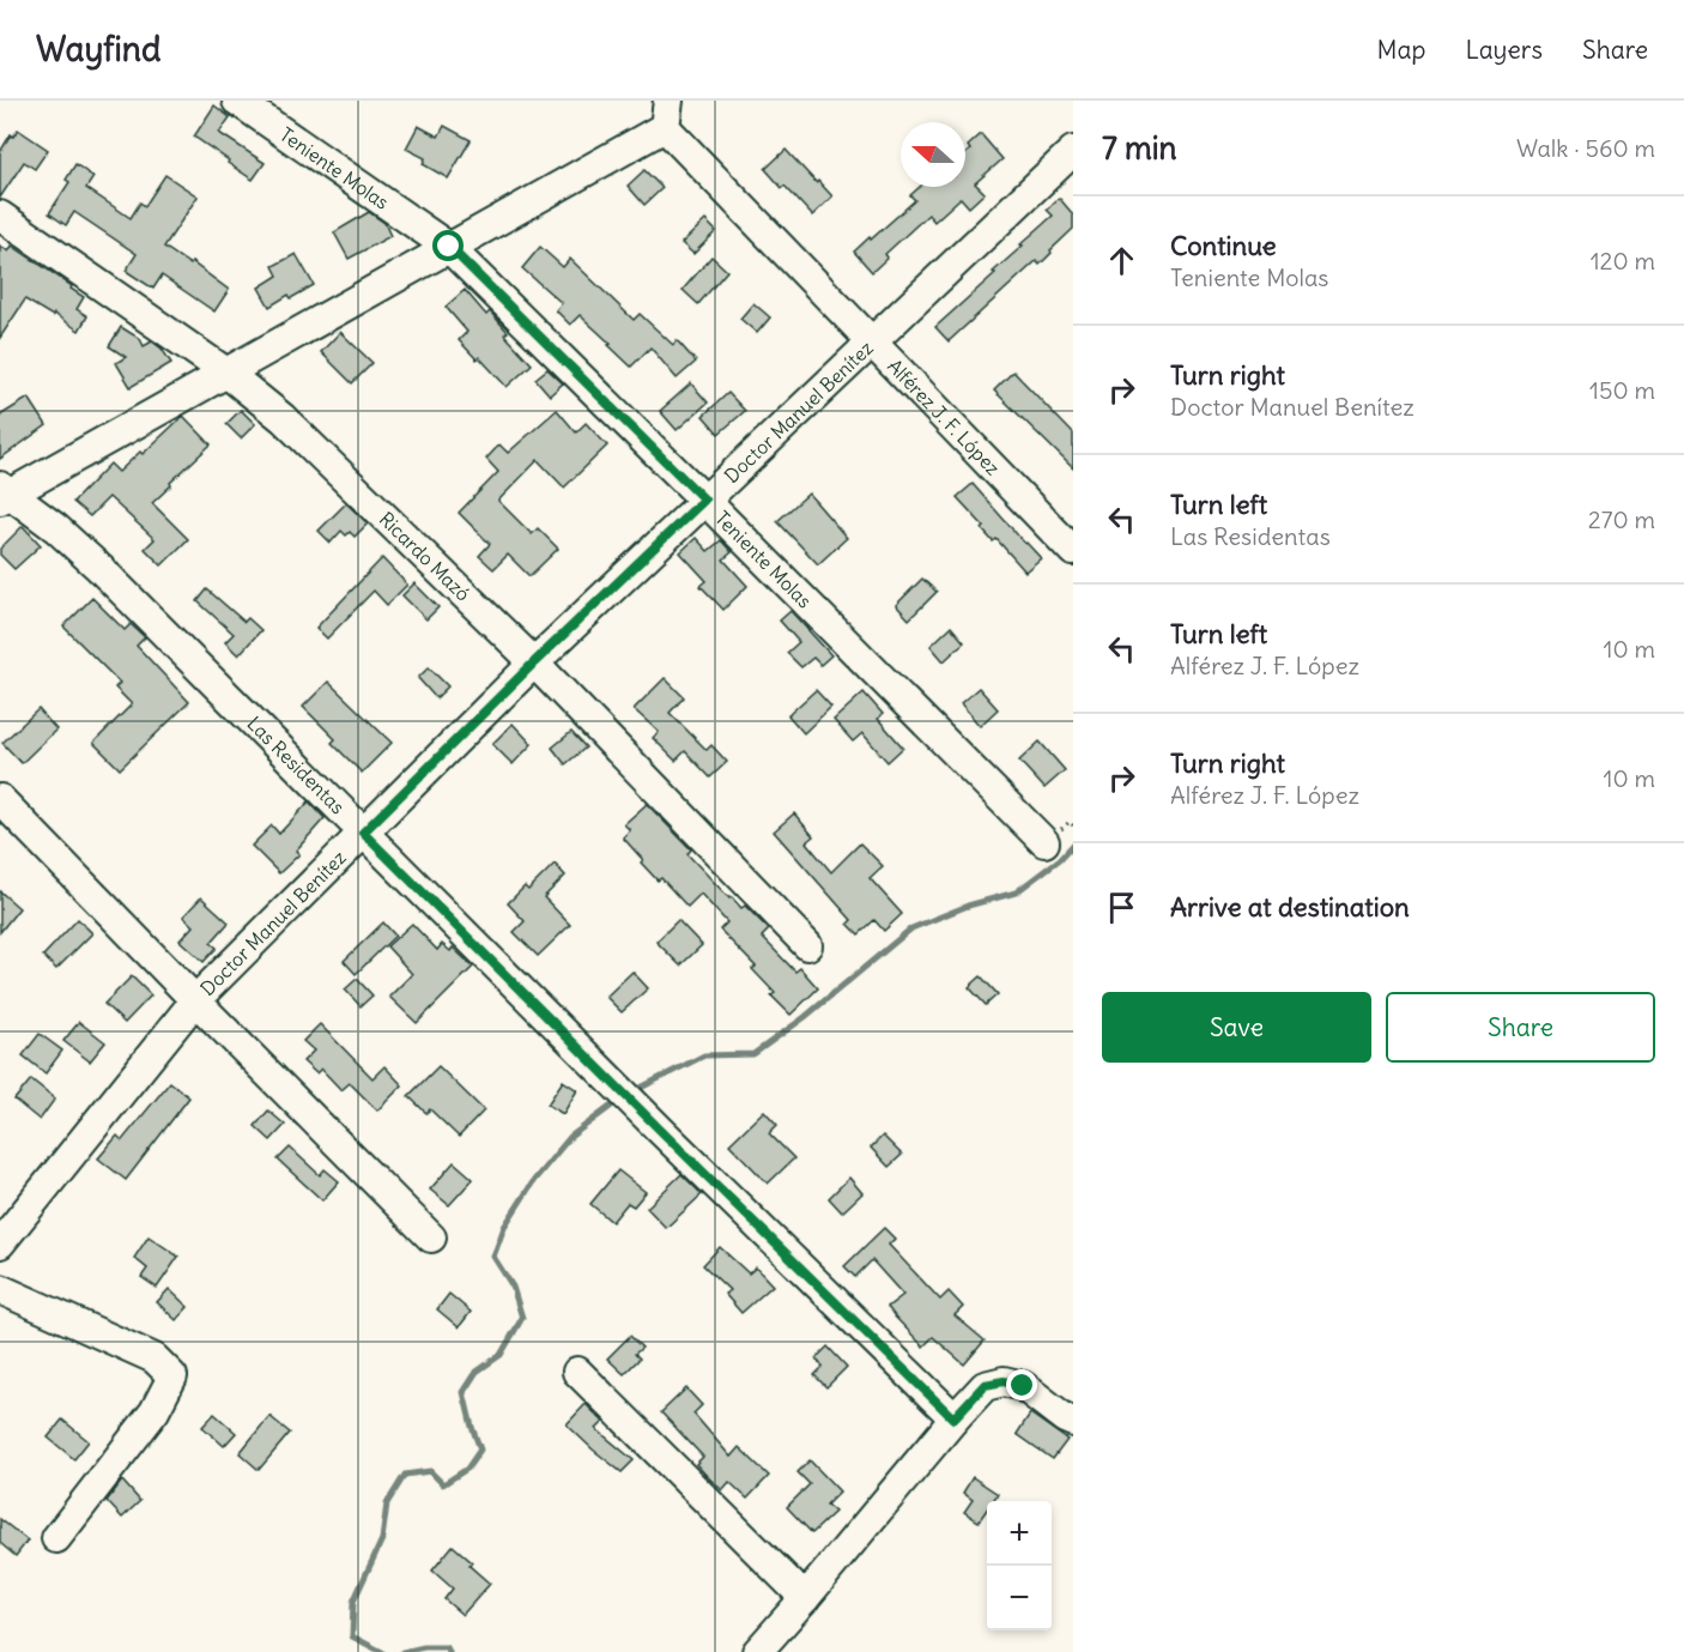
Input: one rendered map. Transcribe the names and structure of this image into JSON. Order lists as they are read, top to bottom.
{
  "streets": {
    "street": [
      "Teniente Molas",
      "Doctor Manuel Benítez",
      "Alférez J. F. López",
      "Ricardo Mazó",
      "Las Residentas"
    ]
  },
  "crossings": [
    ["Teniente Molas", "Doctor Manuel Benítez"],
    ["Doctor Manuel Benítez", "Alférez J. F. López"],
    ["Doctor Manuel Benítez", "Ricardo Mazó"],
    ["Doctor Manuel Benítez", "Las Residentas"]
  ],
  "north": "left",
  "page": {
    "header": "Wayfind",
    "nav": ["Map", "Layers", "Share"],
    "heading": ["7 min", "Walk · 560 m"],
    "list": [
      ["Continue", "Teniente Molas", "120 m"],
      ["Turn right", "Doctor Manuel Benítez", "150 m"],
      ["Turn left", "Las Residentas", "270 m"],
      ["Turn left", "Alférez J. F. López", "10 m"],
      ["Turn right", "Alférez J. F. López", "10 m"],
      "Arrive at destination"
    ],
    "buttons": ["Save", "Share"],
    "map_buttons": ["+", "−"]
  }
}
